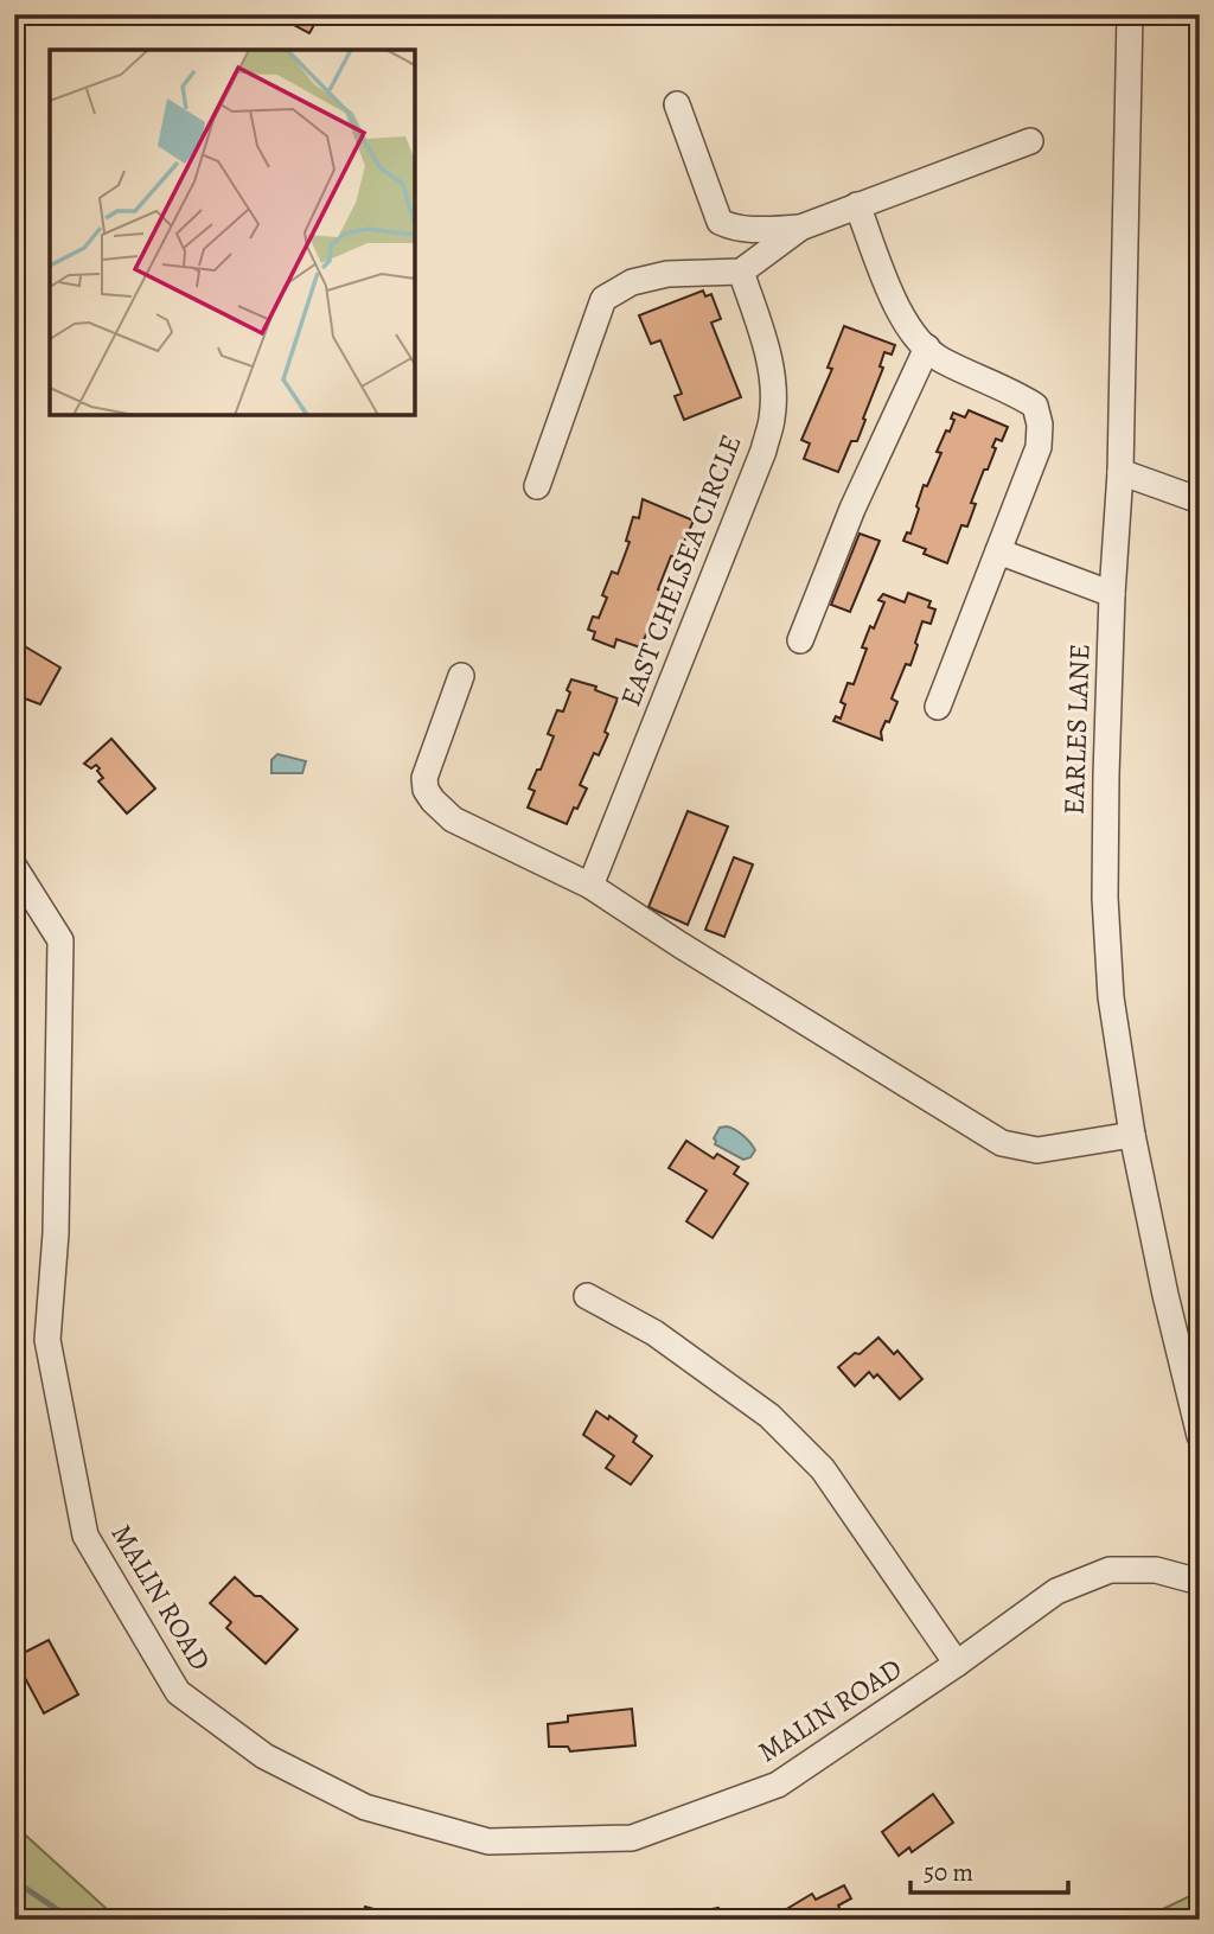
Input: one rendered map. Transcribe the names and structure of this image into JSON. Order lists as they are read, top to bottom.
{
  "streets": {
    "street": ["EAST CHELSEA CIRCLE", "EARLES LANE", "MALIN ROAD"]
  },
  "scale_bar": "50 m"
}
